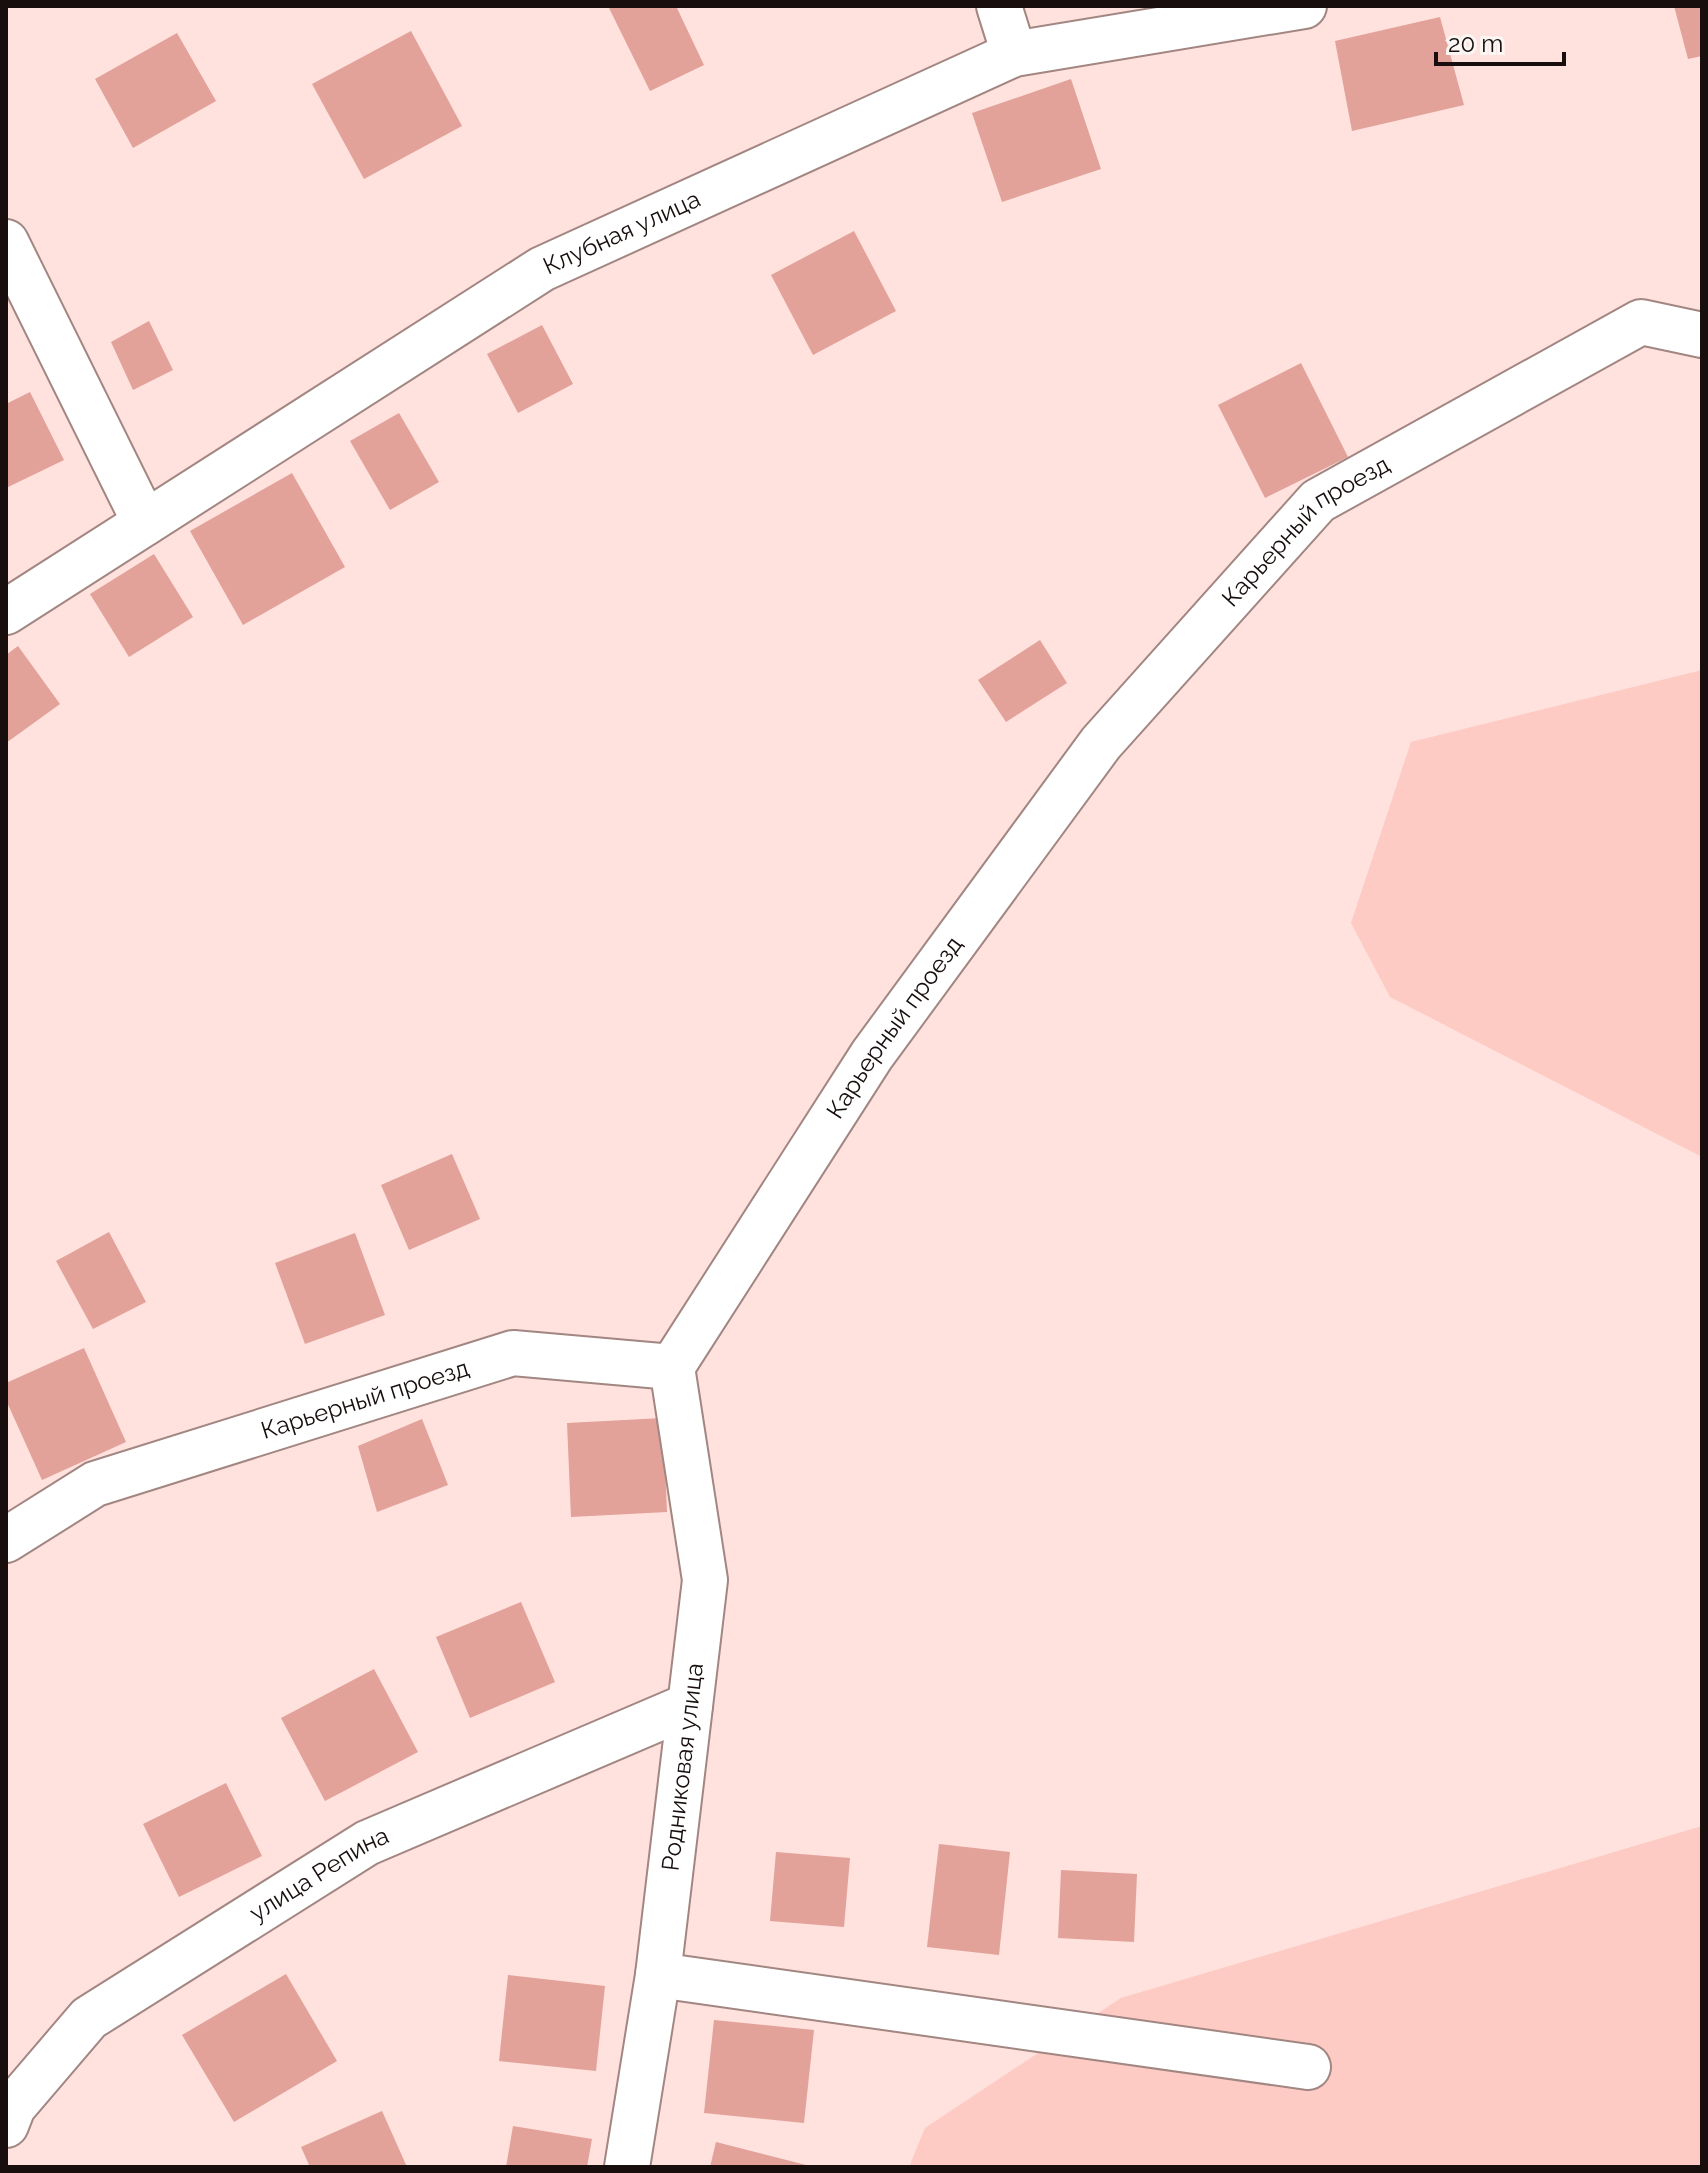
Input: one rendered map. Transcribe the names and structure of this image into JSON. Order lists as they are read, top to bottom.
{
  "streets": {
    "street": [
      "Клубная улица",
      "Карьерный проезд",
      "Родниковая улица",
      "улица Репина"
    ]
  },
  "crossings": [
    ["Карьерный проезд", "Родниковая улица"],
    ["Родниковая улица", "улица Репина"]
  ],
  "scale_bar": "20 m"
}
